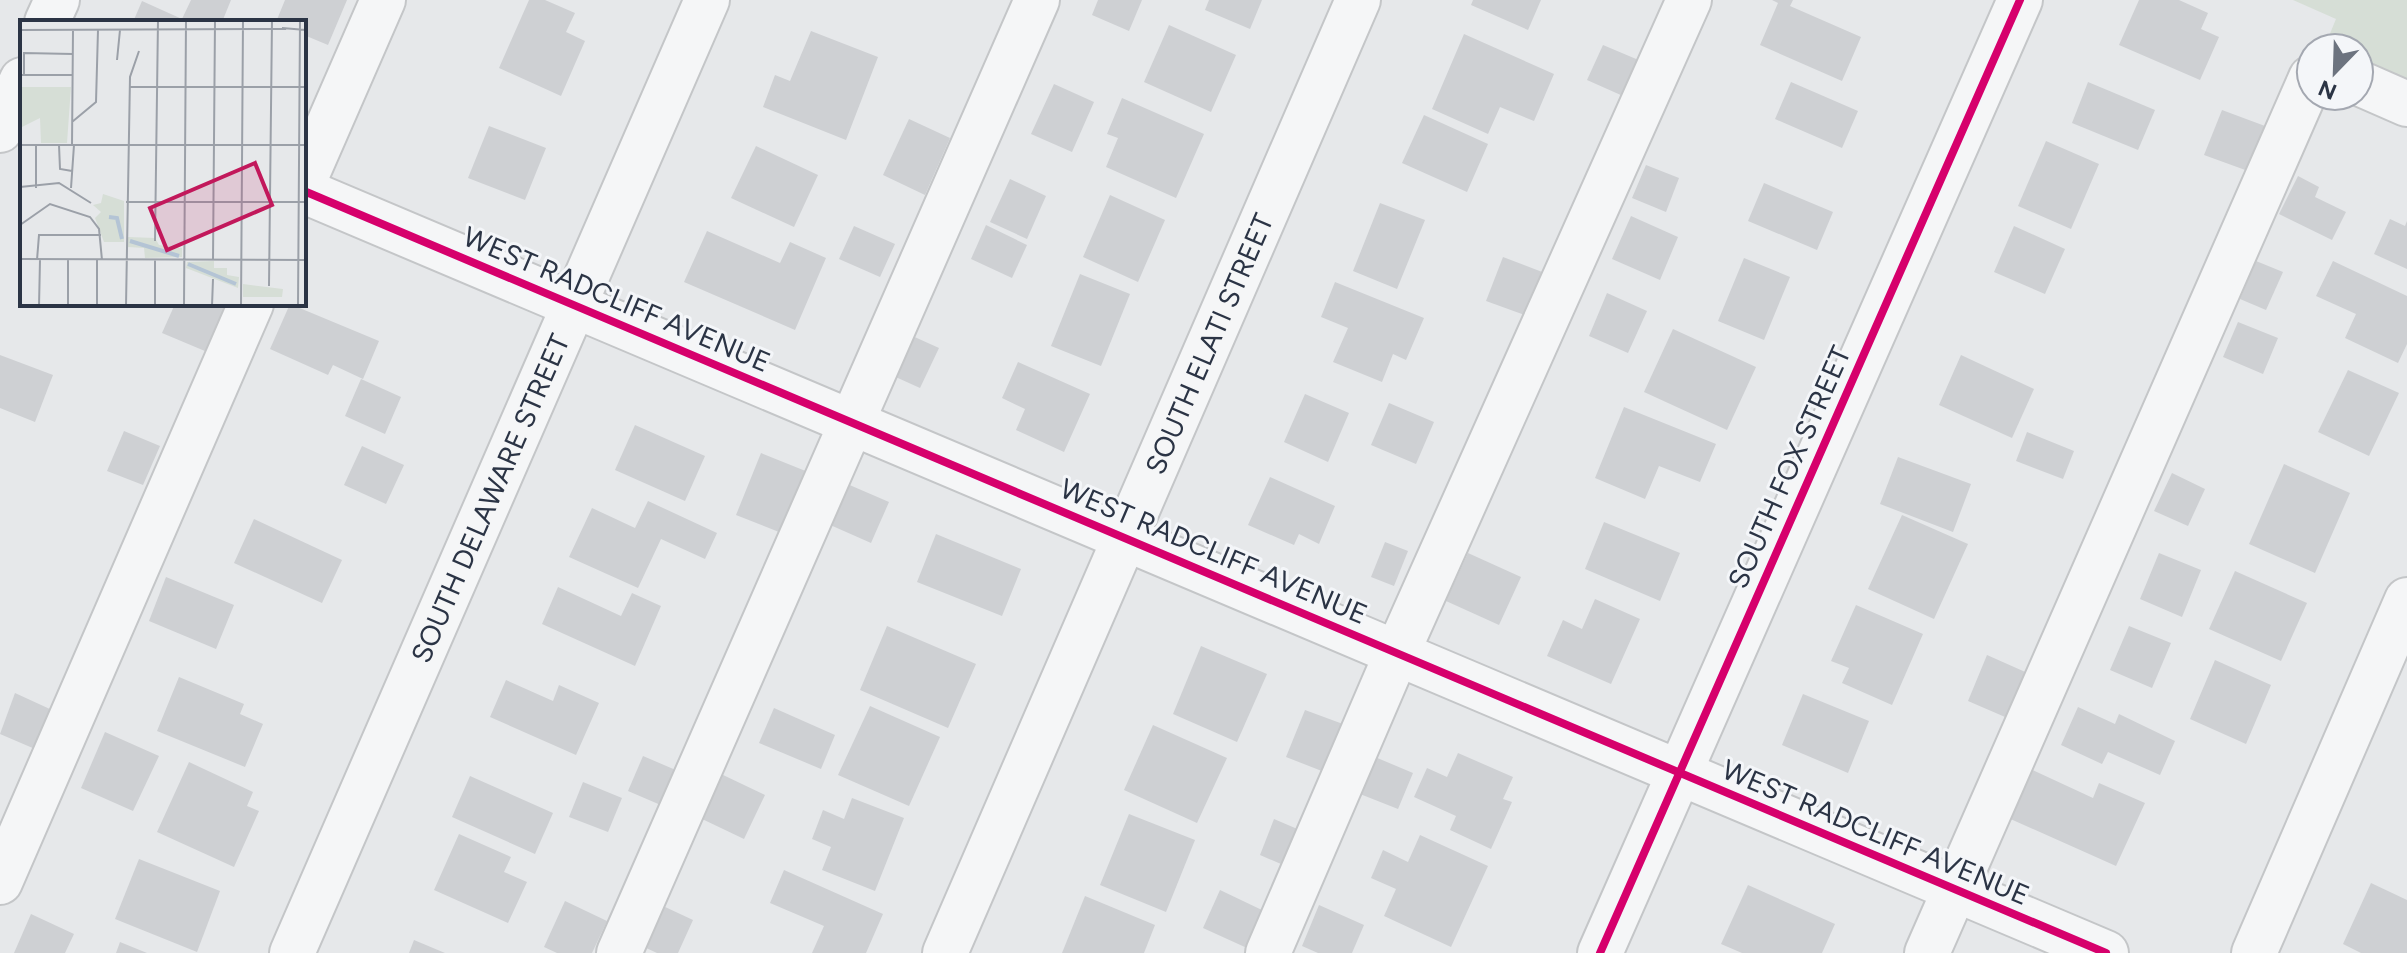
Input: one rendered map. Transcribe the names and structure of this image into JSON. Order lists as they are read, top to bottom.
{
  "streets": {
    "street": [
      "WEST RADCLIFF AVENUE",
      "SOUTH ELATI STREET",
      "SOUTH FOX STREET",
      "SOUTH DELAWARE STREET"
    ]
  },
  "crossings": [
    ["WEST RADCLIFF AVENUE", "SOUTH ELATI STREET"],
    ["WEST RADCLIFF AVENUE", "SOUTH FOX STREET"],
    ["WEST RADCLIFF AVENUE", "SOUTH DELAWARE STREET"]
  ],
  "north": "bottom left"
}
